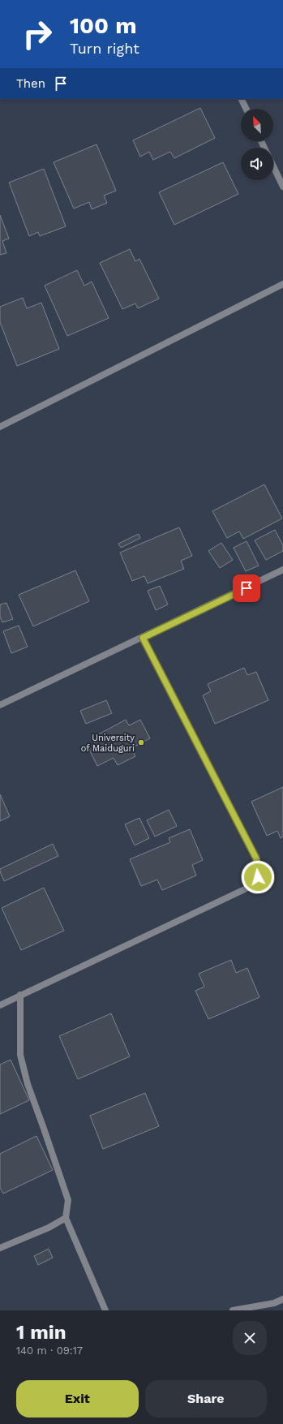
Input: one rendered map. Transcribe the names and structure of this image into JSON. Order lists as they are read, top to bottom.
{
  "places": ["University of Maiduguri"],
  "north": "top left",
  "page": {
    "turn": ["100 m", "Turn right"],
    "then": "Then",
    "heading": ["1 min", "140 m · 09:17"],
    "buttons": ["Exit", "Share"]
  }
}
